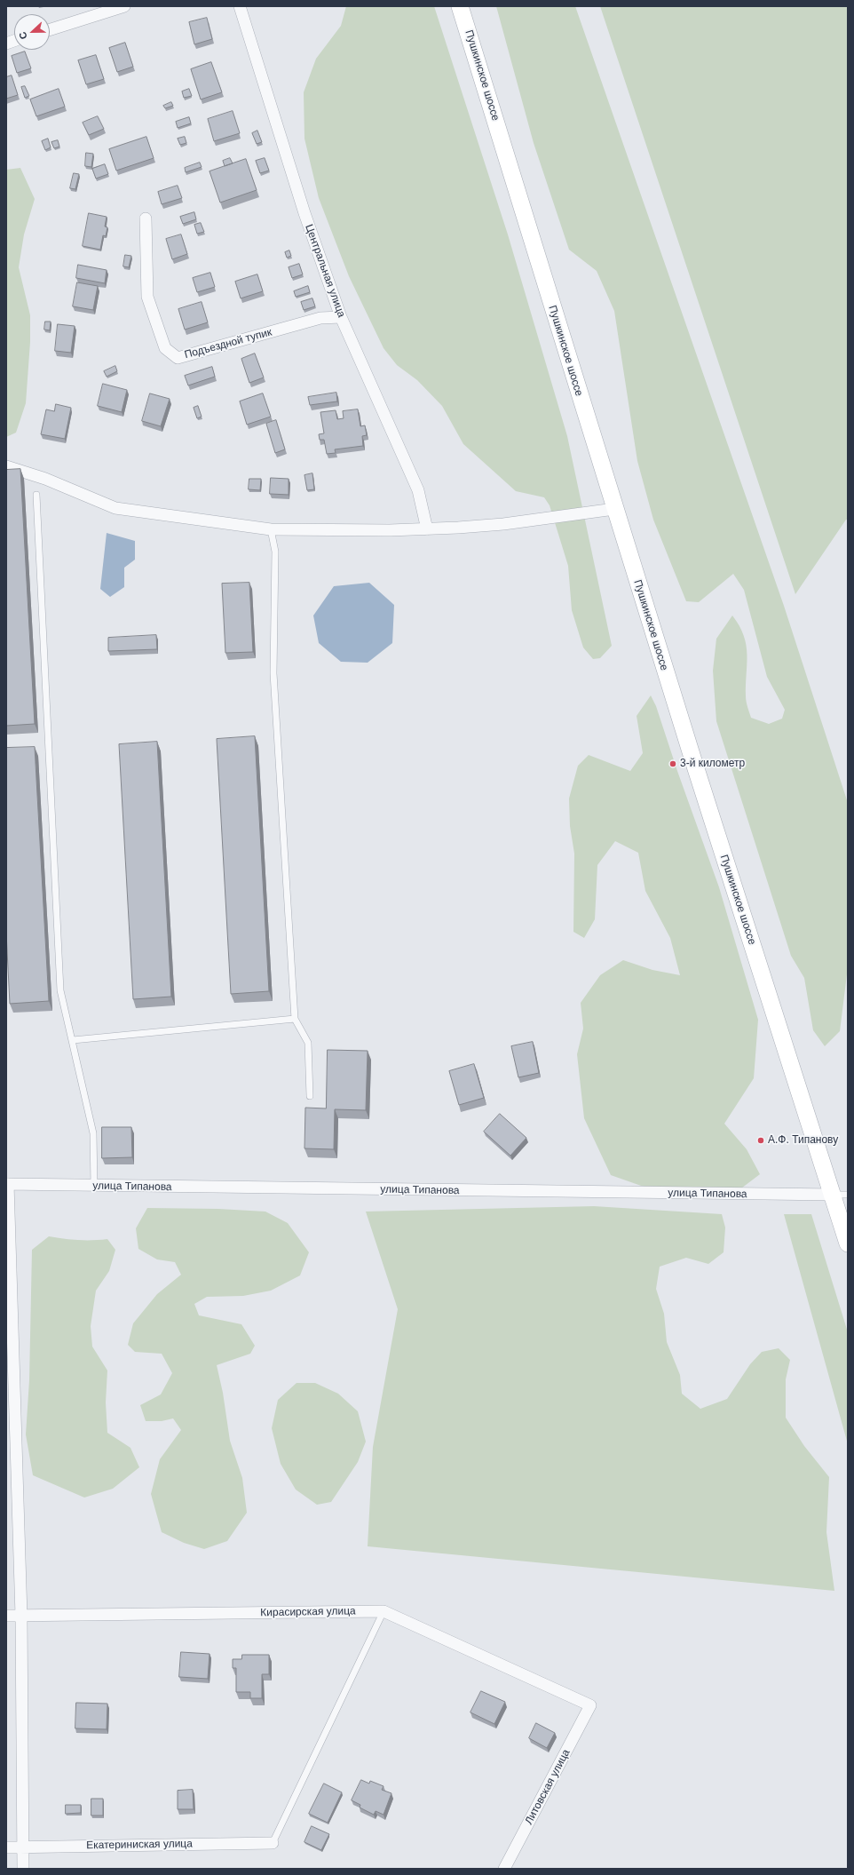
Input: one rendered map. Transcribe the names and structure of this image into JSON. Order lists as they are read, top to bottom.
{
  "streets": {
    "main road": ["Пушкинское шоссе"],
    "street": [
      "Центральная улица",
      "Подъездной тупик",
      "улица Типанова",
      "Кирасирская улица",
      "Литовская улица",
      "Екатериниская улица"
    ]
  },
  "crossings": [
    ["Пушкинское шоссе", "улица Типанова"],
    ["Центральная улица", "Подъездной тупик"],
    ["Кирасирская улица", "Литовская улица"]
  ],
  "places": ["3-й километр", "А.Ф. Типанову"],
  "north": "left"
}
